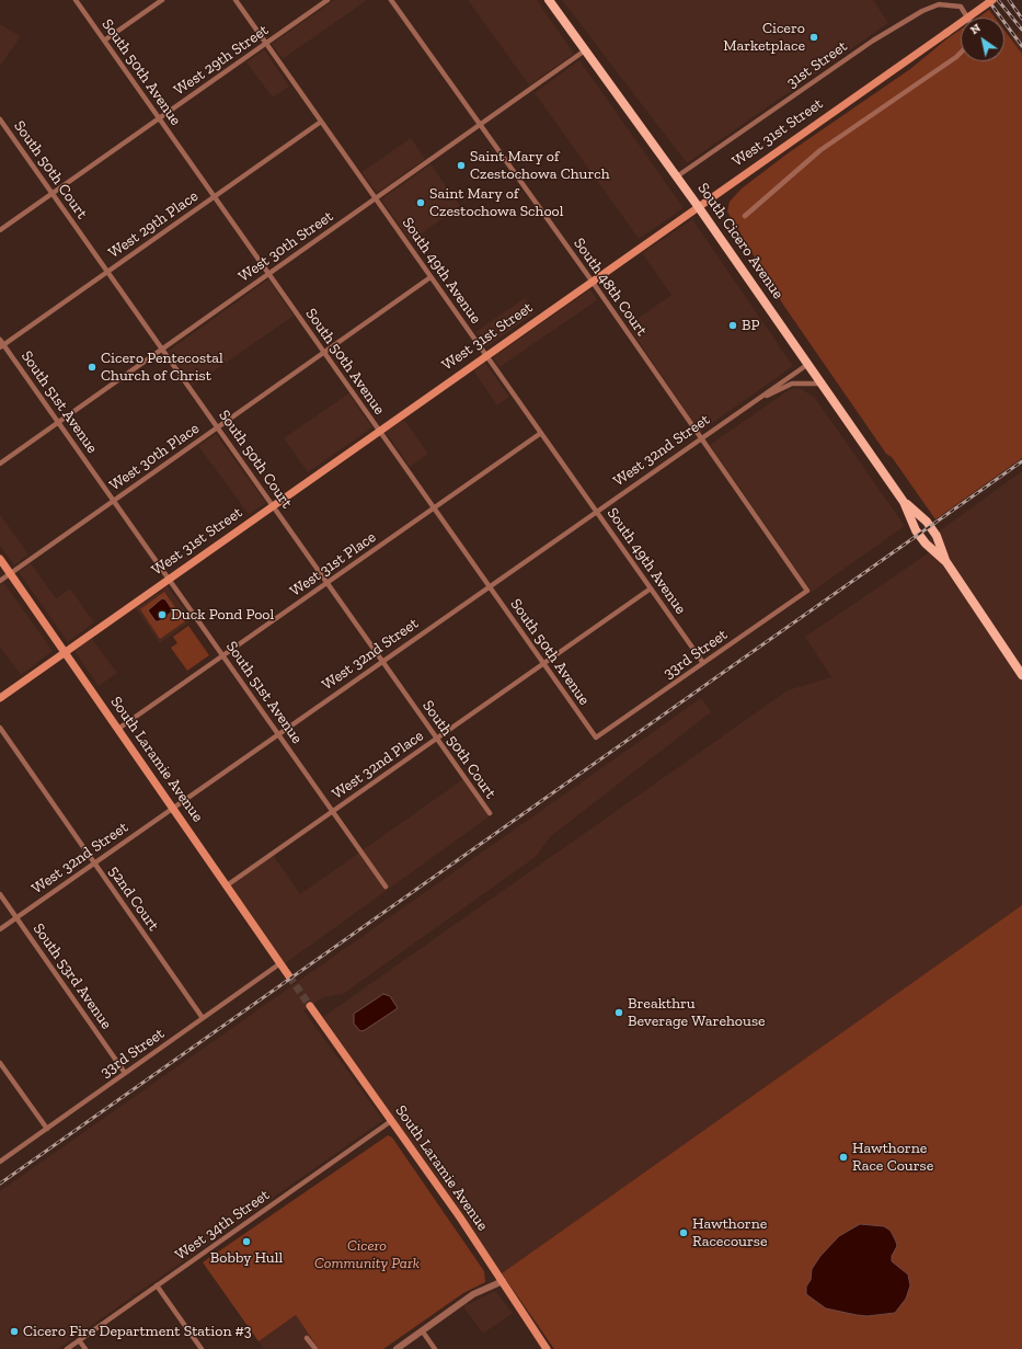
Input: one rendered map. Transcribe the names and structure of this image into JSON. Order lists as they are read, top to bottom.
{
  "streets": {
    "main road": ["West 31st Street", "South Cicero Avenue", "South Laramie Avenue"],
    "street": [
      "West 29th Street",
      "31st Street",
      "South 50th Avenue",
      "South 50th Court",
      "West 29th Place",
      "West 30th Street",
      "South 49th Avenue",
      "South 48th Court",
      "South 51st Avenue",
      "West 32nd Street",
      "West 30th Place",
      "West 31st Place",
      "33rd Street",
      "West 32nd Place",
      "52nd Court",
      "South 53rd Avenue",
      "West 34th Street"
    ]
  },
  "crossings": [
    ["West 29th Street", "South 50th Avenue"],
    ["West 29th Street", "South 50th Court"],
    ["West 29th Street", "South 49th Avenue"],
    ["31st Street", "South Cicero Avenue"],
    ["South 50th Avenue", "West 31st Street"],
    ["South 50th Avenue", "West 29th Place"],
    ["South 50th Avenue", "West 30th Street"],
    ["South 50th Avenue", "West 32nd Street"],
    ["South 50th Avenue", "West 30th Place"],
    ["South 50th Avenue", "West 31st Place"],
    ["South 50th Avenue", "33rd Street"],
    ["South 50th Avenue", "West 32nd Place"],
    ["West 31st Street", "South 50th Court"],
    ["West 31st Street", "South Cicero Avenue"],
    ["West 31st Street", "South 49th Avenue"],
    ["West 31st Street", "South 48th Court"],
    ["West 31st Street", "South 51st Avenue"],
    ["West 31st Street", "South Laramie Avenue"],
    ["South 50th Court", "West 29th Place"],
    ["South 50th Court", "West 30th Street"],
    ["South 50th Court", "West 32nd Street"],
    ["South 50th Court", "West 30th Place"],
    ["South 50th Court", "West 31st Place"],
    ["South 50th Court", "West 32nd Place"],
    ["West 29th Place", "South 49th Avenue"],
    ["West 29th Place", "South 51st Avenue"],
    ["South Cicero Avenue", "West 30th Street"],
    ["South Cicero Avenue", "West 32nd Street"],
    ["West 30th Street", "South 49th Avenue"],
    ["West 30th Street", "South 48th Court"],
    ["West 30th Street", "South 51st Avenue"],
    ["South 49th Avenue", "West 32nd Street"],
    ["South 49th Avenue", "West 30th Place"],
    ["South 49th Avenue", "West 31st Place"],
    ["South 49th Avenue", "33rd Street"],
    ["South 49th Avenue", "West 32nd Place"],
    ["South 48th Court", "West 32nd Street"],
    ["South 48th Court", "33rd Street"],
    ["South 51st Avenue", "West 32nd Street"],
    ["South 51st Avenue", "West 30th Place"],
    ["South 51st Avenue", "West 31st Place"],
    ["South 51st Avenue", "West 32nd Place"],
    ["West 32nd Street", "South Laramie Avenue"],
    ["West 32nd Street", "52nd Court"],
    ["West 32nd Street", "South 53rd Avenue"],
    ["West 30th Place", "South Laramie Avenue"],
    ["West 31st Place", "South Laramie Avenue"],
    ["33rd Street", "South Laramie Avenue"],
    ["33rd Street", "52nd Court"],
    ["33rd Street", "South 53rd Avenue"],
    ["South Laramie Avenue", "West 32nd Place"],
    ["South Laramie Avenue", "West 34th Street"]
  ],
  "parks": ["Cicero Community Park"],
  "places": [
    "Cicero Marketplace",
    "Saint Mary of Czestochowa Church",
    "Saint Mary of Czestochowa School",
    "BP",
    "Cicero Pentecostal Church of Christ",
    "Duck Pond Pool",
    "Breakthru Beverage Warehouse",
    "Hawthorne Race Course",
    "Hawthorne Racecourse",
    "Bobby Hull",
    "Cicero Fire Department Station #3"
  ],
  "north": "top left"
}
